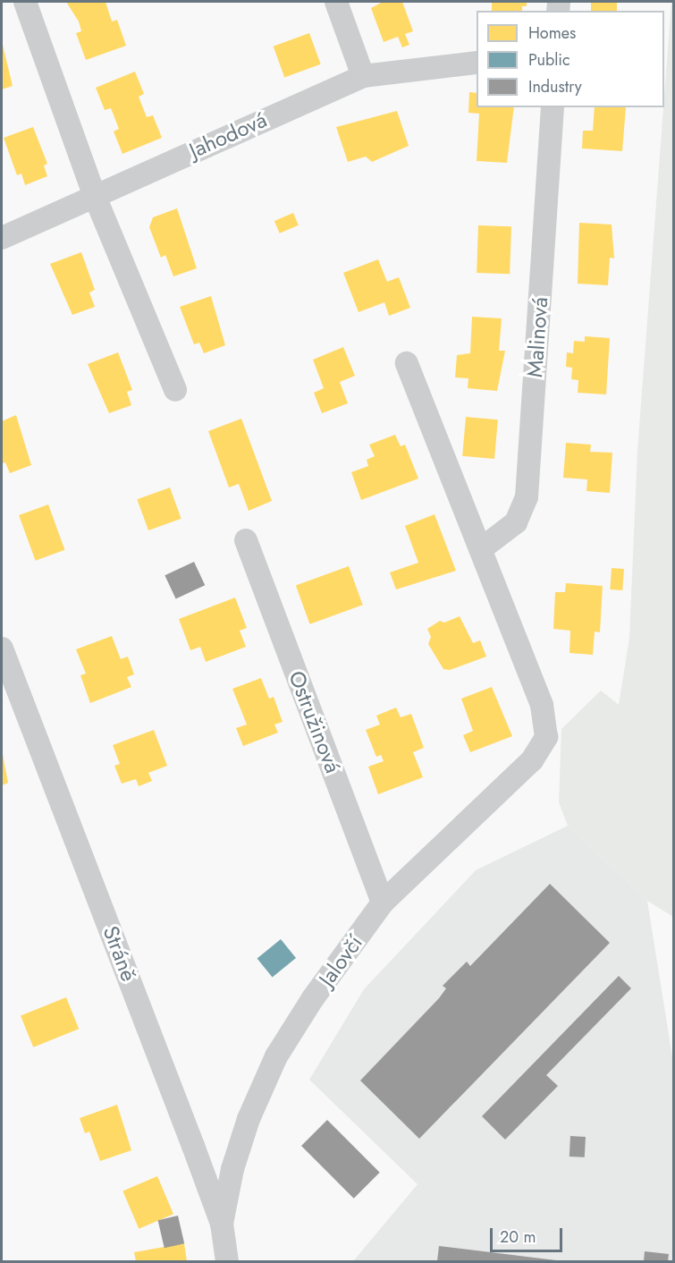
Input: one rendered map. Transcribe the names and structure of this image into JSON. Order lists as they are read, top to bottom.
{
  "streets": {
    "street": [
      "Jahodová",
      "Malinová",
      "Ostružinová",
      "Stráně",
      "Jalovčí"
    ]
  },
  "crossings": [
    ["Malinová", "Jalovčí"],
    ["Ostružinová", "Jalovčí"],
    ["Stráně", "Jalovčí"]
  ],
  "legend": ["Homes", "Public", "Industry"],
  "scale_bar": "20 m"
}
